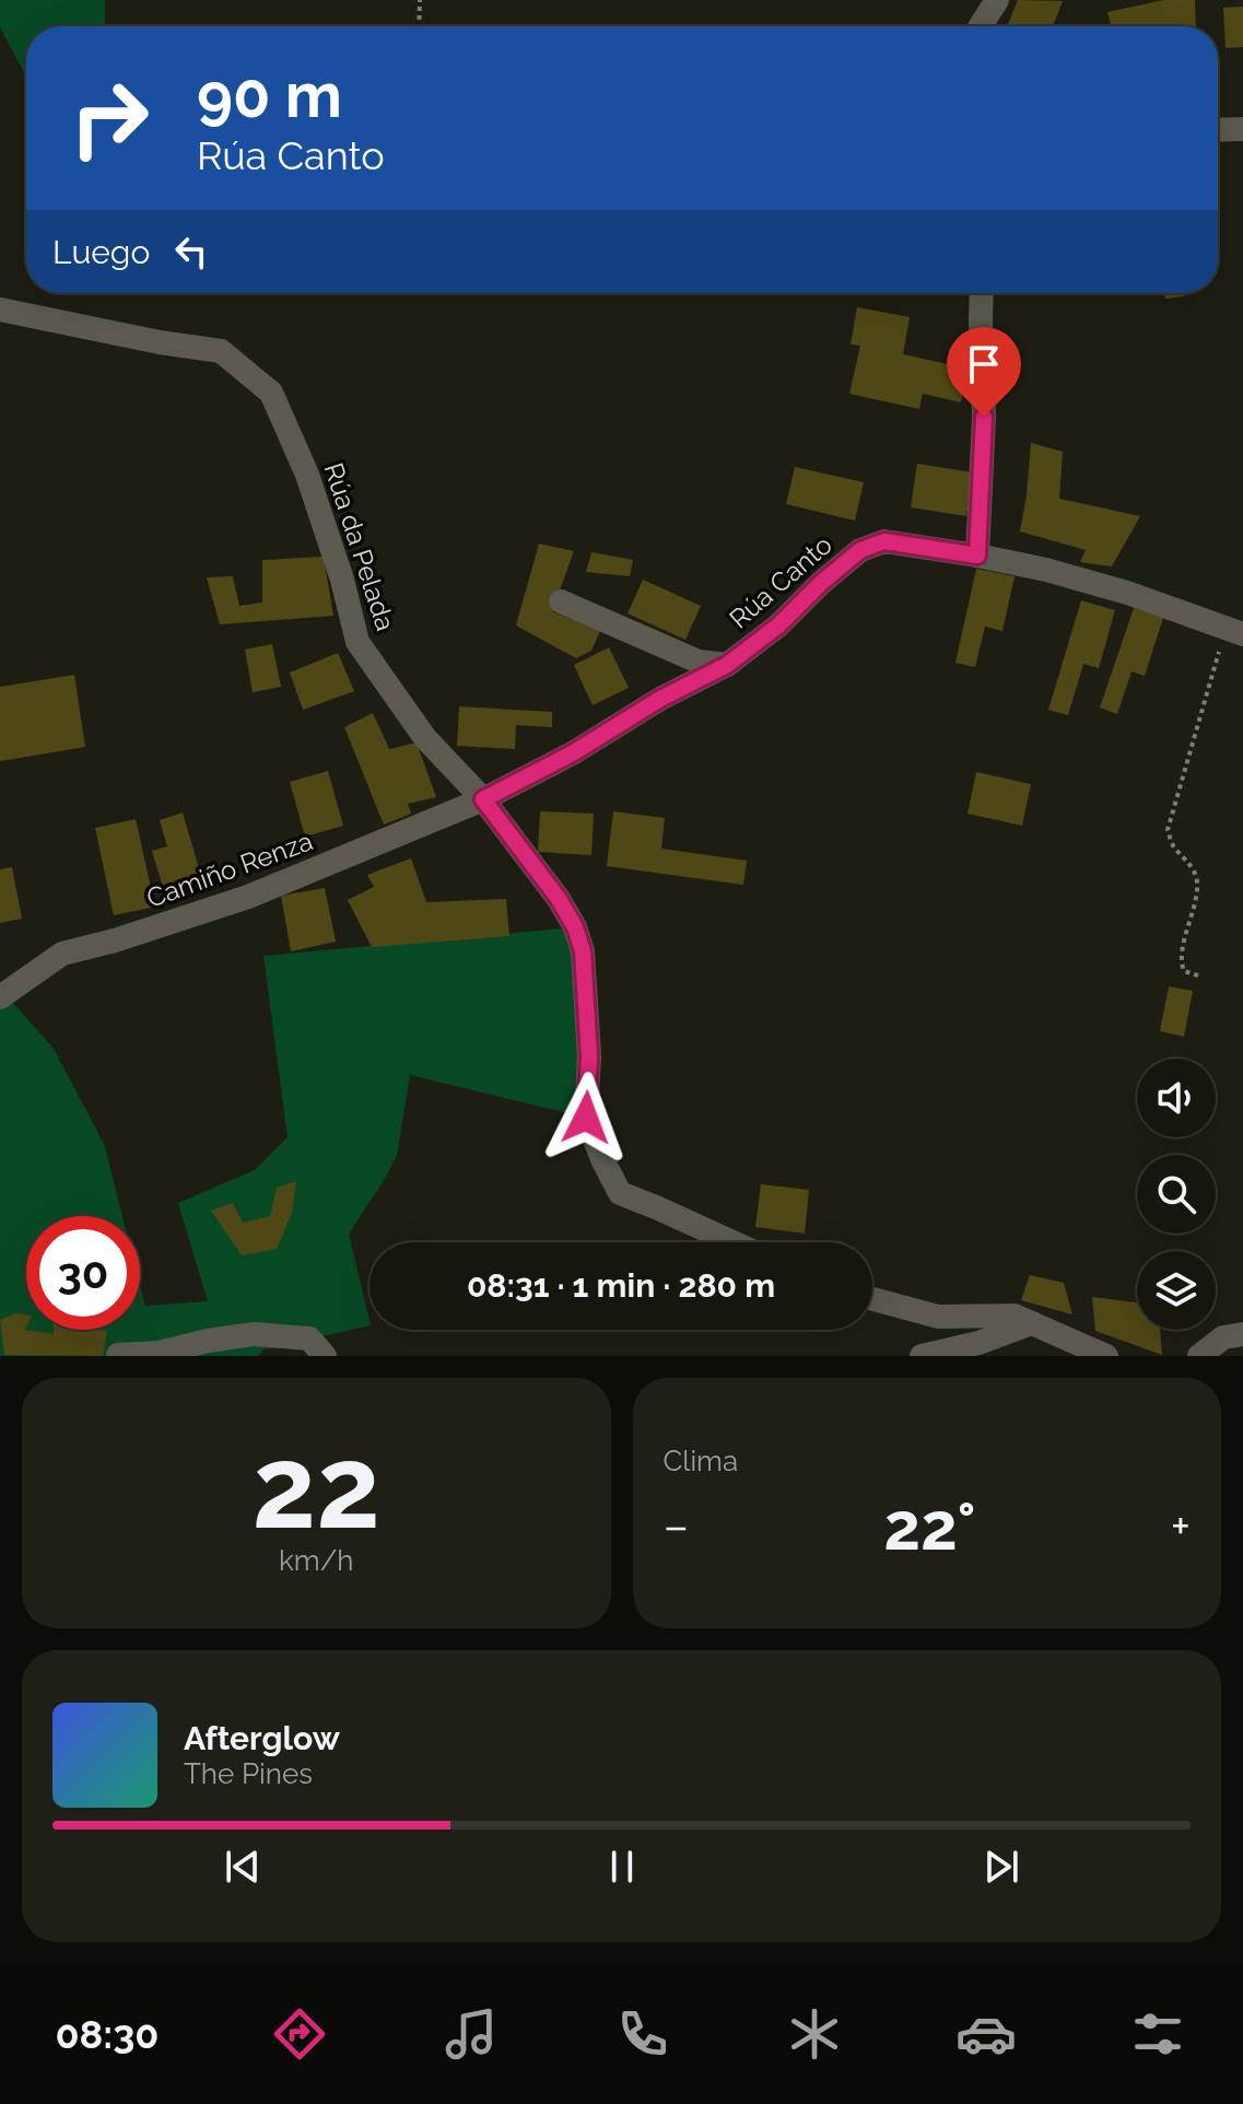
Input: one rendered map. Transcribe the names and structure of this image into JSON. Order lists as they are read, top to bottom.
{
  "streets": {
    "street": ["Rúa da Pelada", "Rúa Canto", "Camiño Renza"]
  },
  "crossings": [
    ["Rúa da Pelada", "Rúa Canto"],
    ["Rúa da Pelada", "Camiño Renza"],
    ["Rúa Canto", "Camiño Renza"]
  ],
  "page": {
    "turn": ["90 m", "Rúa Canto"],
    "then": "Luego",
    "limit": "30",
    "trip": "08:31 · 1 min · 280 m",
    "tile": [
      ["22", "km/h"],
      "Clima"
    ],
    "heat": ["−", "22°", "+"],
    "song": ["Afterglow", "The Pines"],
    "tabs": "08:30"
  }
}
